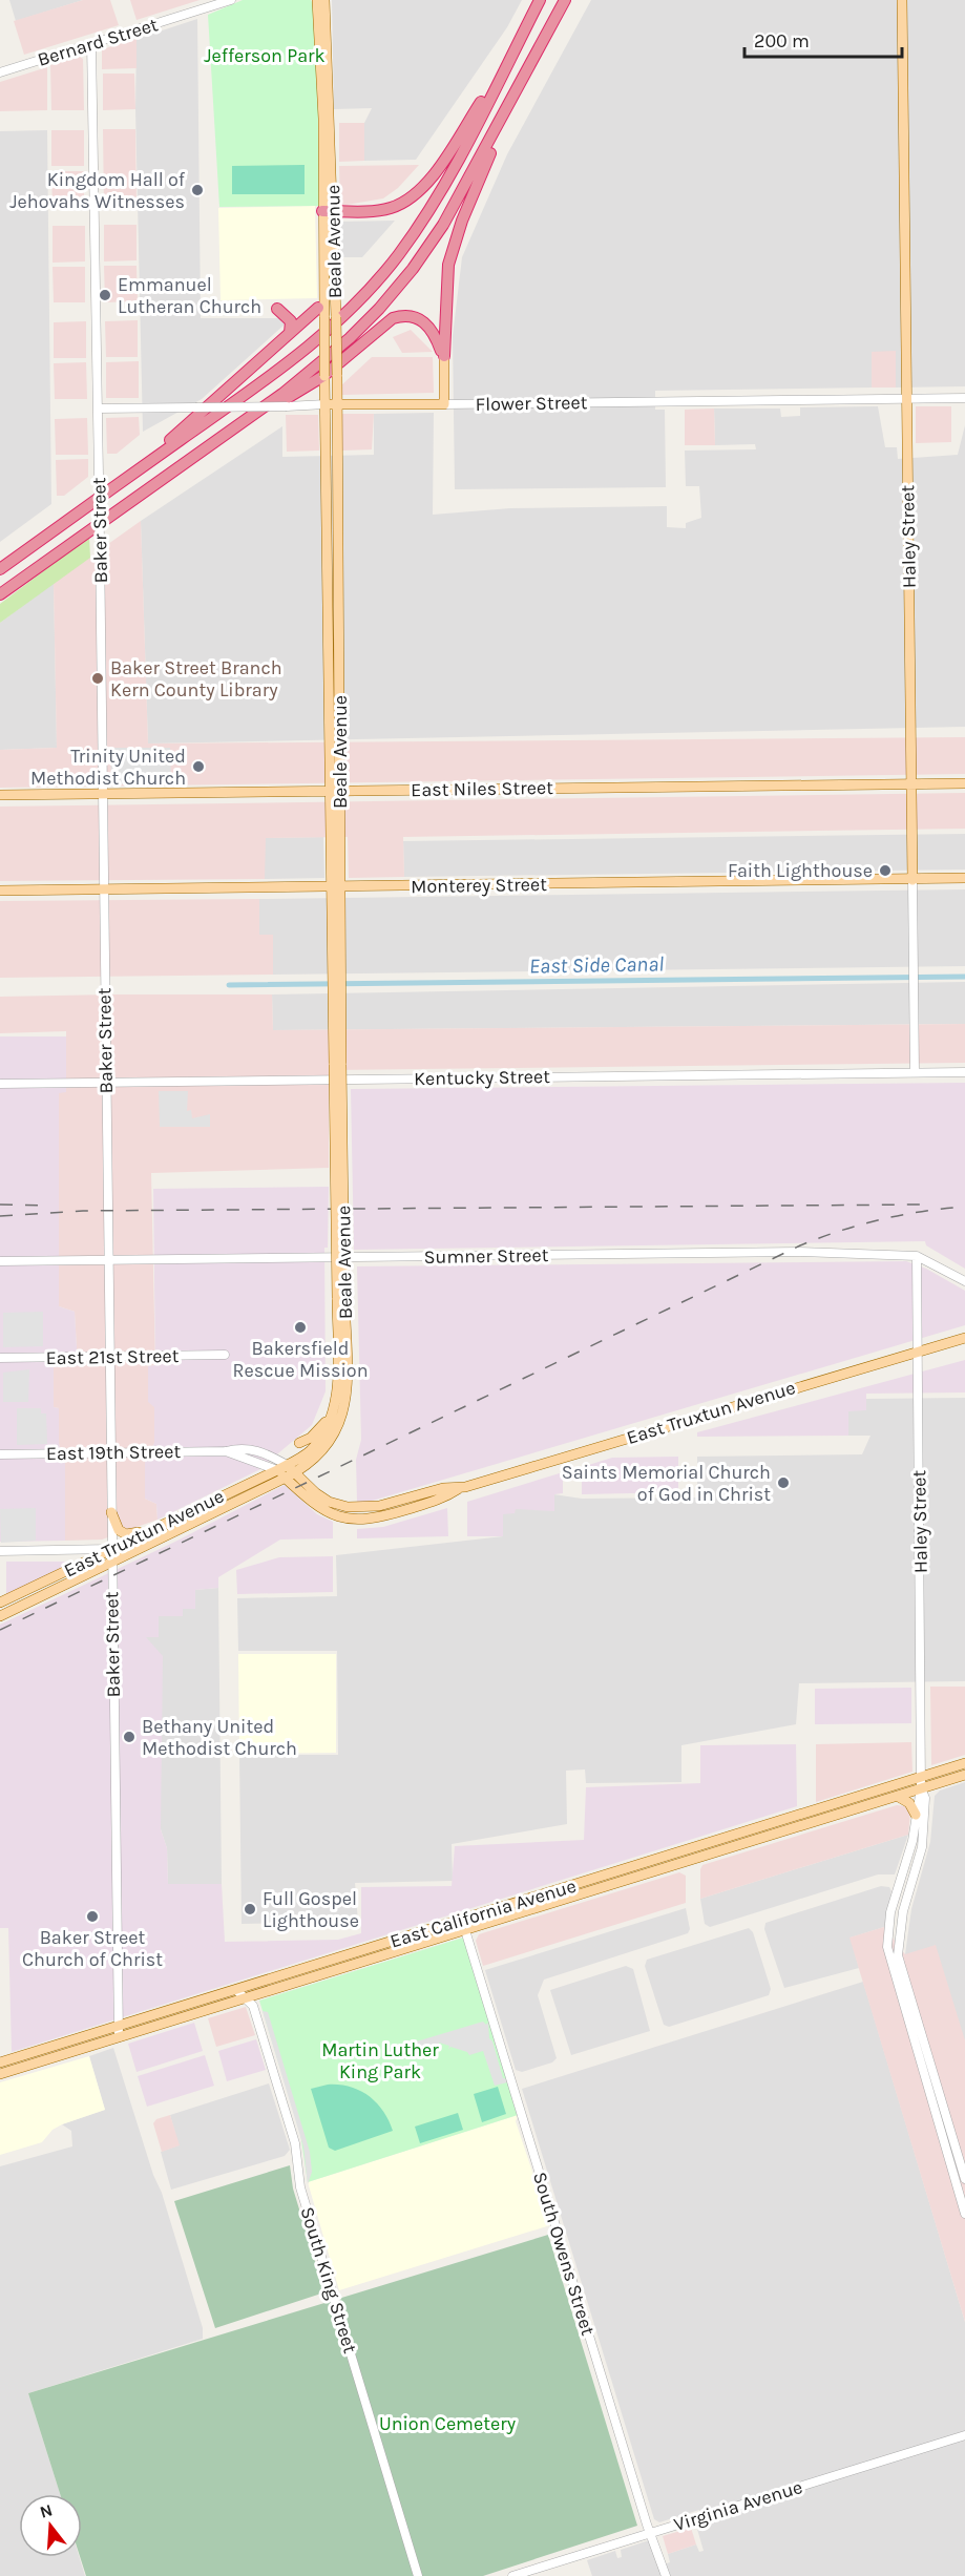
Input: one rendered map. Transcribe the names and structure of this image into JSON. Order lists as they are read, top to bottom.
{
  "streets": {
    "main road": [
      "Beale Avenue",
      "Flower Street",
      "Haley Street",
      "East Niles Street",
      "Monterey Street",
      "East Truxtun Avenue",
      "East California Avenue"
    ],
    "street": [
      "Bernard Street",
      "Baker Street",
      "Kentucky Street",
      "Sumner Street",
      "East 21st Street",
      "East 19th Street",
      "South Owens Street",
      "South King Street",
      "Virginia Avenue"
    ]
  },
  "crossings": [
    ["Bernard Street", "Baker Street"],
    ["Beale Avenue", "Flower Street"],
    ["Beale Avenue", "East Niles Street"],
    ["Beale Avenue", "Monterey Street"],
    ["Beale Avenue", "East Truxtun Avenue"],
    ["Beale Avenue", "East 19th Street"],
    ["Flower Street", "Baker Street"],
    ["Flower Street", "Haley Street"],
    ["Baker Street", "East Niles Street"],
    ["Baker Street", "Monterey Street"],
    ["Baker Street", "Kentucky Street"],
    ["Baker Street", "Sumner Street"],
    ["Baker Street", "East 21st Street"],
    ["Baker Street", "East Truxtun Avenue"],
    ["Baker Street", "East 19th Street"],
    ["Baker Street", "East California Avenue"],
    ["Haley Street", "East Niles Street"],
    ["Haley Street", "Monterey Street"],
    ["Haley Street", "Kentucky Street"],
    ["Haley Street", "Sumner Street"],
    ["Haley Street", "East Truxtun Avenue"],
    ["Haley Street", "East California Avenue"],
    ["East Truxtun Avenue", "East 19th Street"],
    ["East California Avenue", "South Owens Street"],
    ["East California Avenue", "South King Street"],
    ["South Owens Street", "Virginia Avenue"]
  ],
  "water": ["East Side Canal"],
  "parks": ["Jefferson Park", "Martin Luther King Park", "Union Cemetery"],
  "places": [
    "Kingdom Hall of Jehovahs Witnesses",
    "Emmanuel Lutheran Church",
    "Baker Street Branch Kern County Library",
    "Trinity United Methodist Church",
    "Faith Lighthouse",
    "Bakersfield Rescue Mission",
    "Saints Memorial Church of God in Christ",
    "Bethany United Methodist Church",
    "Full Gospel Lighthouse",
    "Baker Street Church of Christ"
  ],
  "scale_bar": "200 m",
  "north": "top"
}
